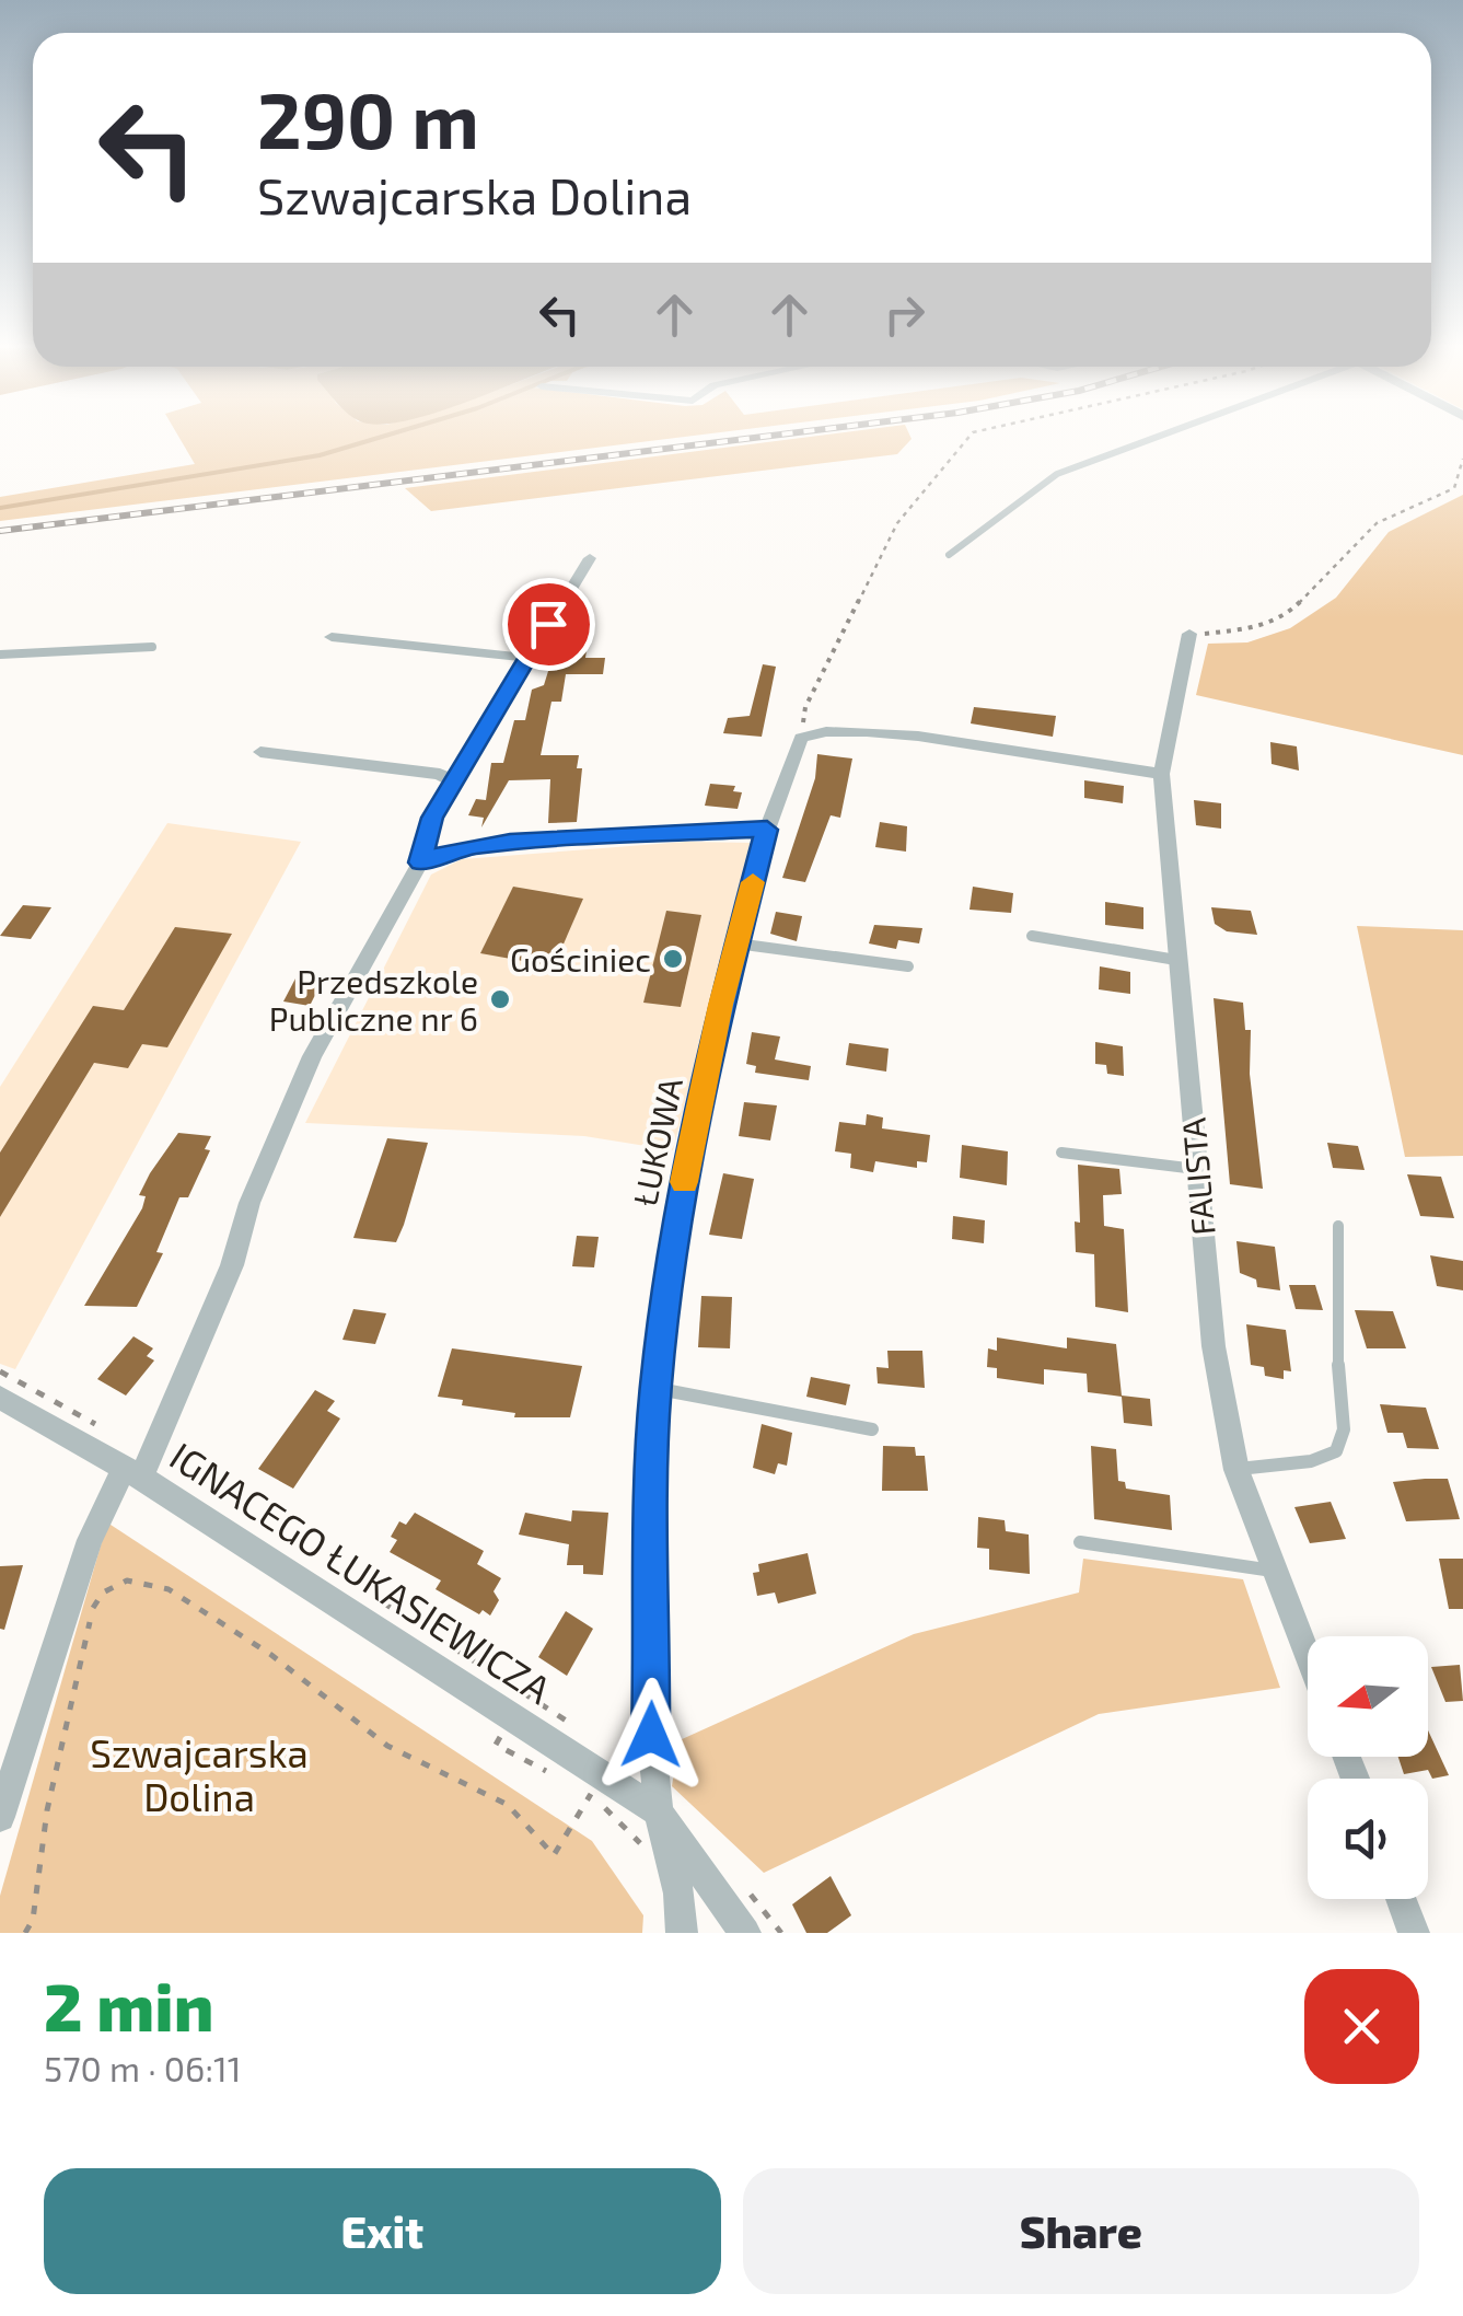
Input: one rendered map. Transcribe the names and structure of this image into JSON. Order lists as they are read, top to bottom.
{
  "streets": {
    "street": ["ŁUKOWA", "FALISTA", "IGNACEGO ŁUKASIEWICZA"]
  },
  "crossings": [
    ["ŁUKOWA", "IGNACEGO ŁUKASIEWICZA"]
  ],
  "parks": ["Szwajcarska Dolina"],
  "places": ["Gościniec", "Przedszkole Publiczne nr 6"],
  "north": "left",
  "page": {
    "turn": ["290 m", "Szwajcarska Dolina"],
    "heading": ["2 min", "570 m · 06:11"],
    "buttons": ["Exit", "Share"]
  }
}
